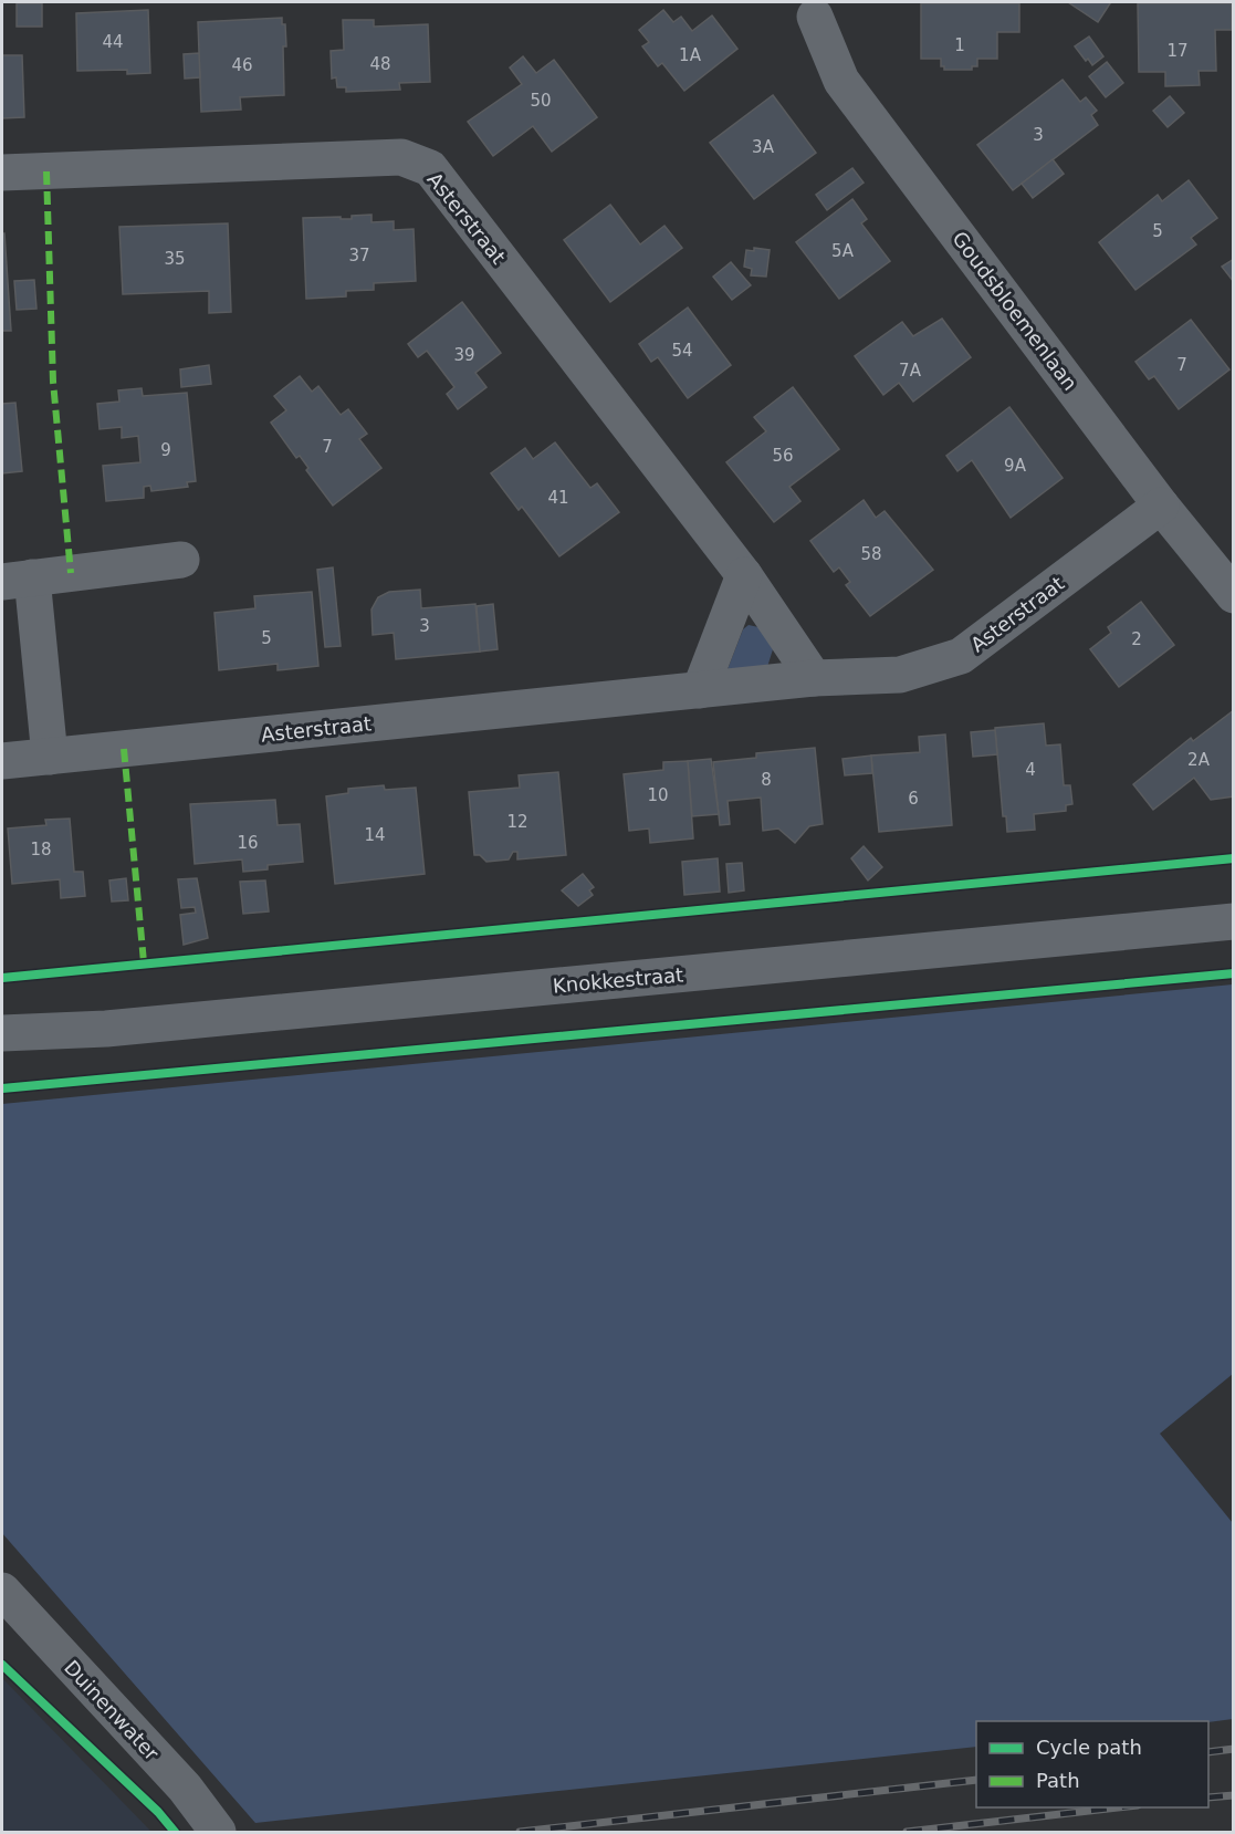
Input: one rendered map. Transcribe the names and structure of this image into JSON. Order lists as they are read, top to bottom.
{
  "streets": {
    "street": [
      "Asterstraat",
      "Goudsbloemenlaan",
      "Knokkestraat",
      "Duinenwater"
    ]
  },
  "crossings": [
    ["Asterstraat", "Goudsbloemenlaan"]
  ],
  "house_numbers": [
    "44",
    "1",
    "17",
    "1A",
    "48",
    "46",
    "50",
    "3",
    "3A",
    "5",
    "5A",
    "37",
    "35",
    "54",
    "39",
    "7",
    "7A",
    "7",
    "9",
    "56",
    "9A",
    "41",
    "58",
    "3",
    "5",
    "2",
    "2A",
    "4",
    "8",
    "10",
    "6",
    "12",
    "14",
    "16",
    "18"
  ],
  "legend": ["Cycle path", "Path"]
}
